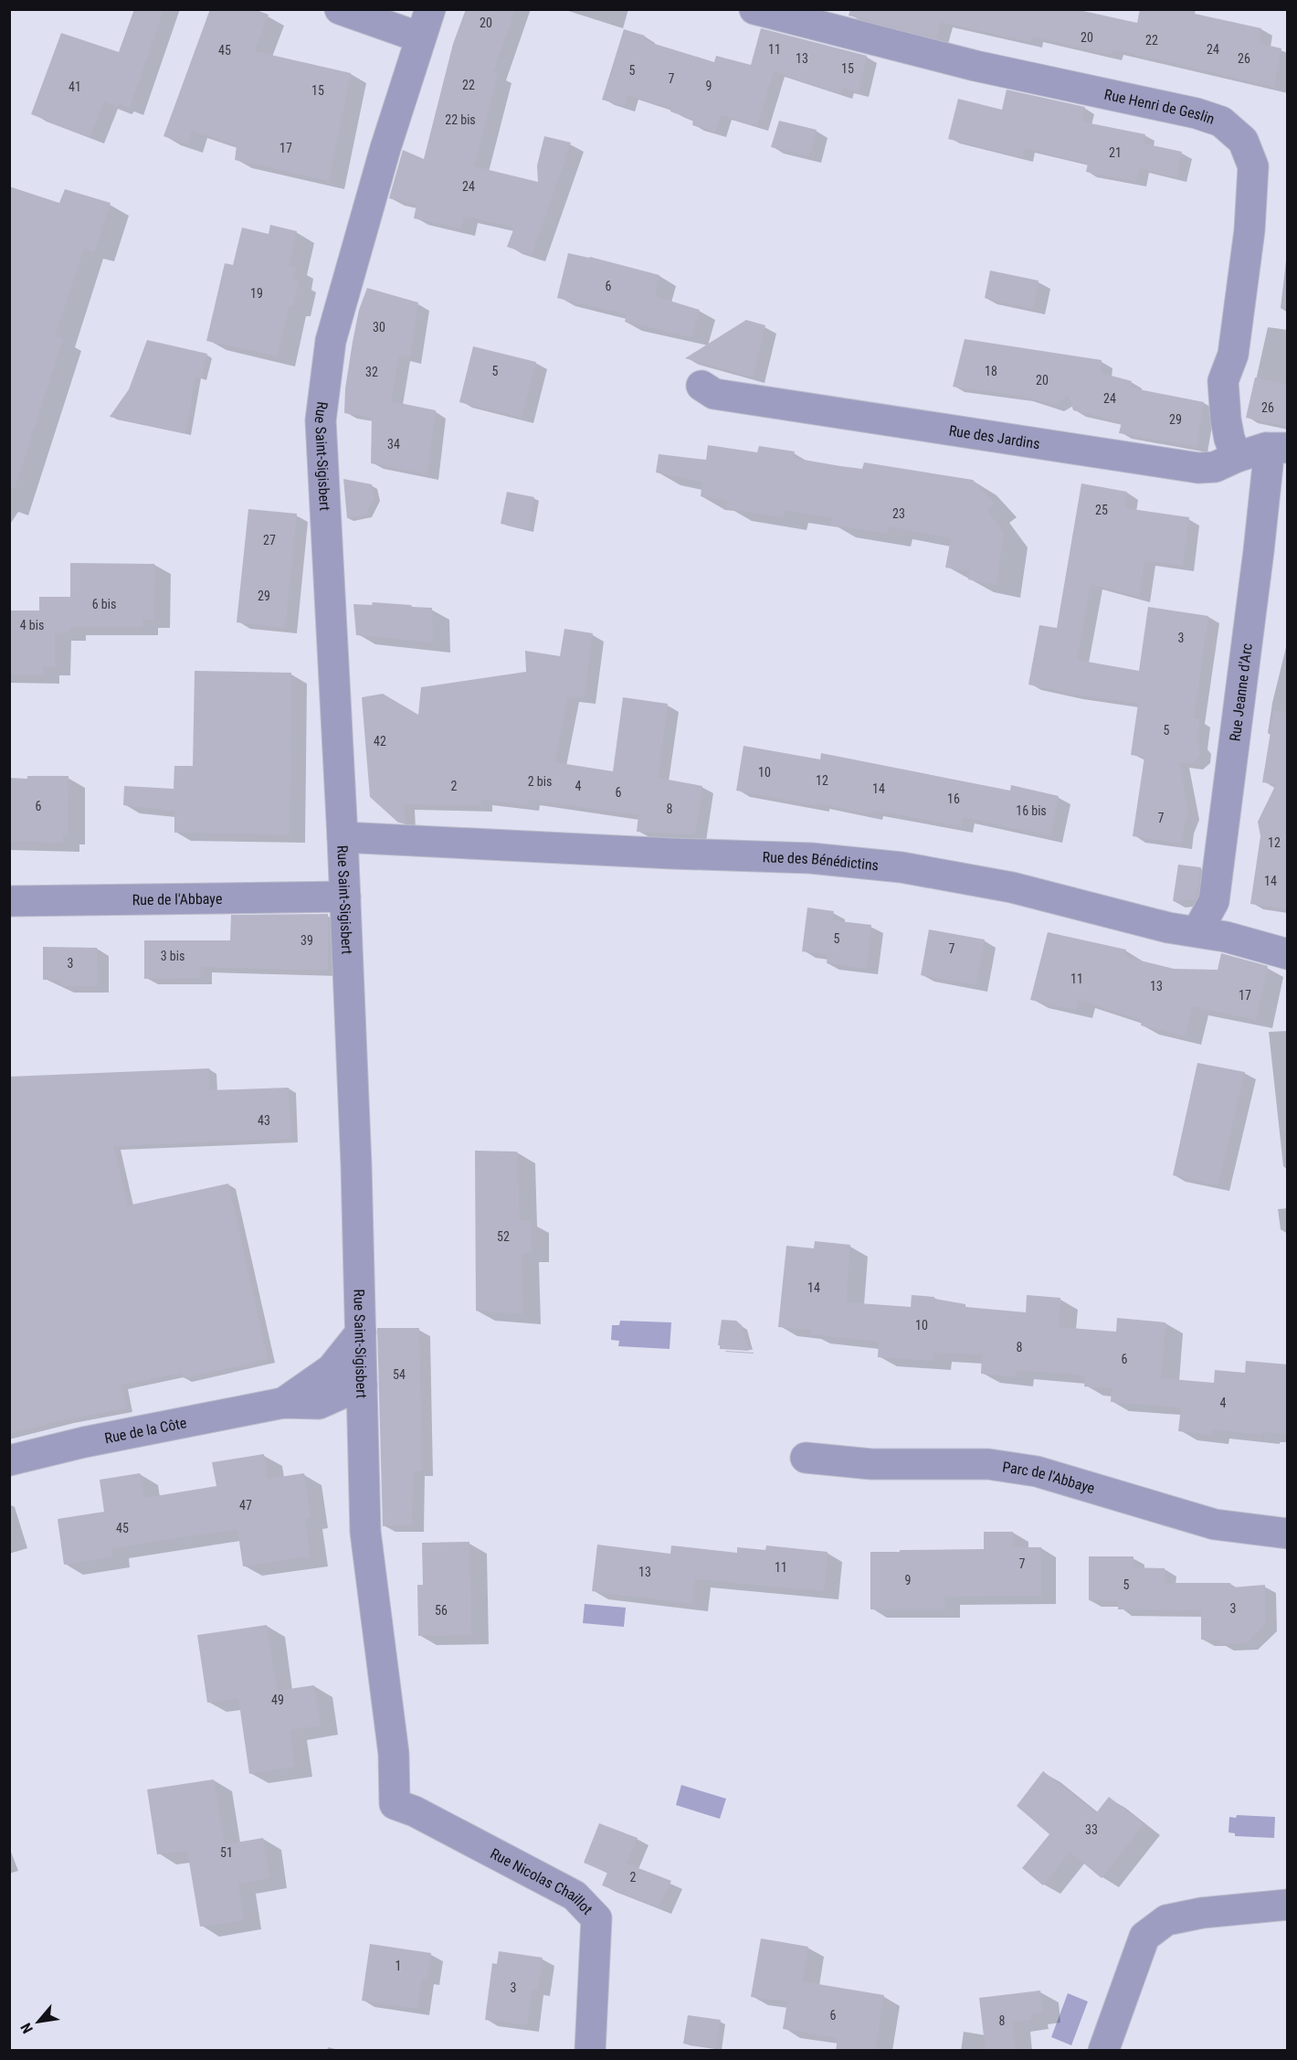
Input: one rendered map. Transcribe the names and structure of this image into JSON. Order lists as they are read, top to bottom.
{
  "streets": {
    "street": [
      "Rue Henri de Geslin",
      "Rue des Jardins",
      "Rue Saint-Sigisbert",
      "Rue Jeanne d'Arc",
      "Rue des Bénédictins",
      "Rue de l'Abbaye",
      "Rue de la Côte",
      "Parc de l'Abbaye",
      "Rue Nicolas Chaillot"
    ]
  },
  "crossings": [
    ["Rue Henri de Geslin", "Rue des Jardins"],
    ["Rue des Jardins", "Rue Jeanne d'Arc"],
    ["Rue Saint-Sigisbert", "Rue des Bénédictins"],
    ["Rue Saint-Sigisbert", "Rue de l'Abbaye"],
    ["Rue Saint-Sigisbert", "Rue de la Côte"],
    ["Rue Saint-Sigisbert", "Rue Nicolas Chaillot"],
    ["Rue Jeanne d'Arc", "Rue des Bénédictins"]
  ],
  "house_numbers": [
    "20",
    "20",
    "22",
    "11",
    "24",
    "45",
    "13",
    "26",
    "15",
    "5",
    "7",
    "22",
    "9",
    "41",
    "15",
    "22 bis",
    "17",
    "21",
    "24",
    "6",
    "19",
    "30",
    "5",
    "18",
    "32",
    "20",
    "24",
    "26",
    "29",
    "34",
    "25",
    "23",
    "27",
    "29",
    "6 bis",
    "4 bis",
    "3",
    "5",
    "42",
    "10",
    "12",
    "2 bis",
    "2",
    "4",
    "14",
    "6",
    "16",
    "6",
    "8",
    "16 bis",
    "7",
    "12",
    "14",
    "5",
    "39",
    "7",
    "3 bis",
    "3",
    "11",
    "13",
    "17",
    "43",
    "52",
    "14",
    "10",
    "8",
    "6",
    "54",
    "4",
    "47",
    "45",
    "7",
    "11",
    "13",
    "9",
    "5",
    "3",
    "56",
    "49",
    "33",
    "51",
    "2",
    "1",
    "3",
    "6",
    "8"
  ],
  "north": "bottom left"
}
